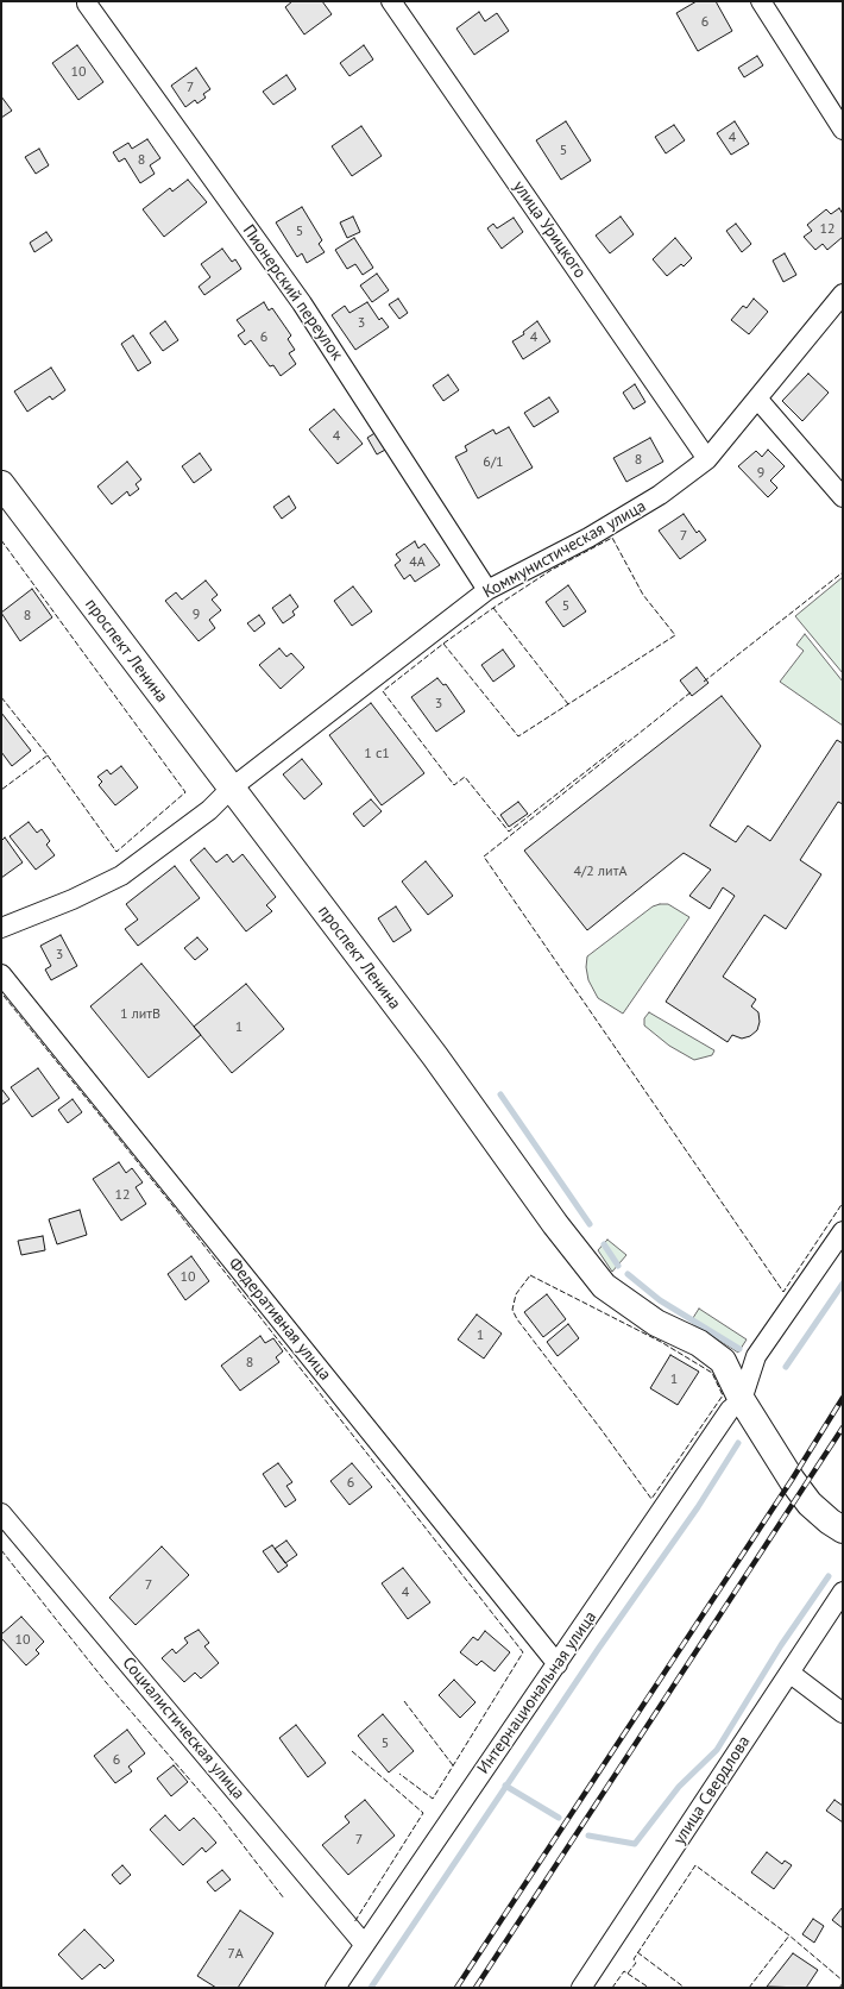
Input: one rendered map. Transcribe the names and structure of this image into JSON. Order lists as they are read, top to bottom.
{
  "streets": {
    "street": [
      "улица Урицкого",
      "Пионерский переулок",
      "Коммунистическая улица",
      "проспект Ленина",
      "Федеративная улица",
      "Интернациональная улица",
      "Социалистическая улица",
      "улица Свердлова"
    ]
  },
  "crossings": [
    ["улица Урицкого", "Коммунистическая улица"],
    ["Пионерский переулок", "Коммунистическая улица"],
    ["Коммунистическая улица", "проспект Ленина"],
    ["проспект Ленина", "Интернациональная улица"],
    ["Федеративная улица", "Интернациональная улица"],
    ["Интернациональная улица", "Социалистическая улица"]
  ],
  "house_numbers": [
    "6",
    "10",
    "7",
    "4",
    "5",
    "8",
    "12",
    "5",
    "3",
    "6",
    "4",
    "4",
    "8",
    "6/1",
    "9",
    "7",
    "4А",
    "5",
    "9",
    "8",
    "3",
    "1 с1",
    "4/2 литА",
    "3",
    "1 литВ",
    "1",
    "12",
    "10",
    "1",
    "8",
    "1",
    "6",
    "7",
    "4",
    "10",
    "5",
    "6",
    "7",
    "7А"
  ]
}
